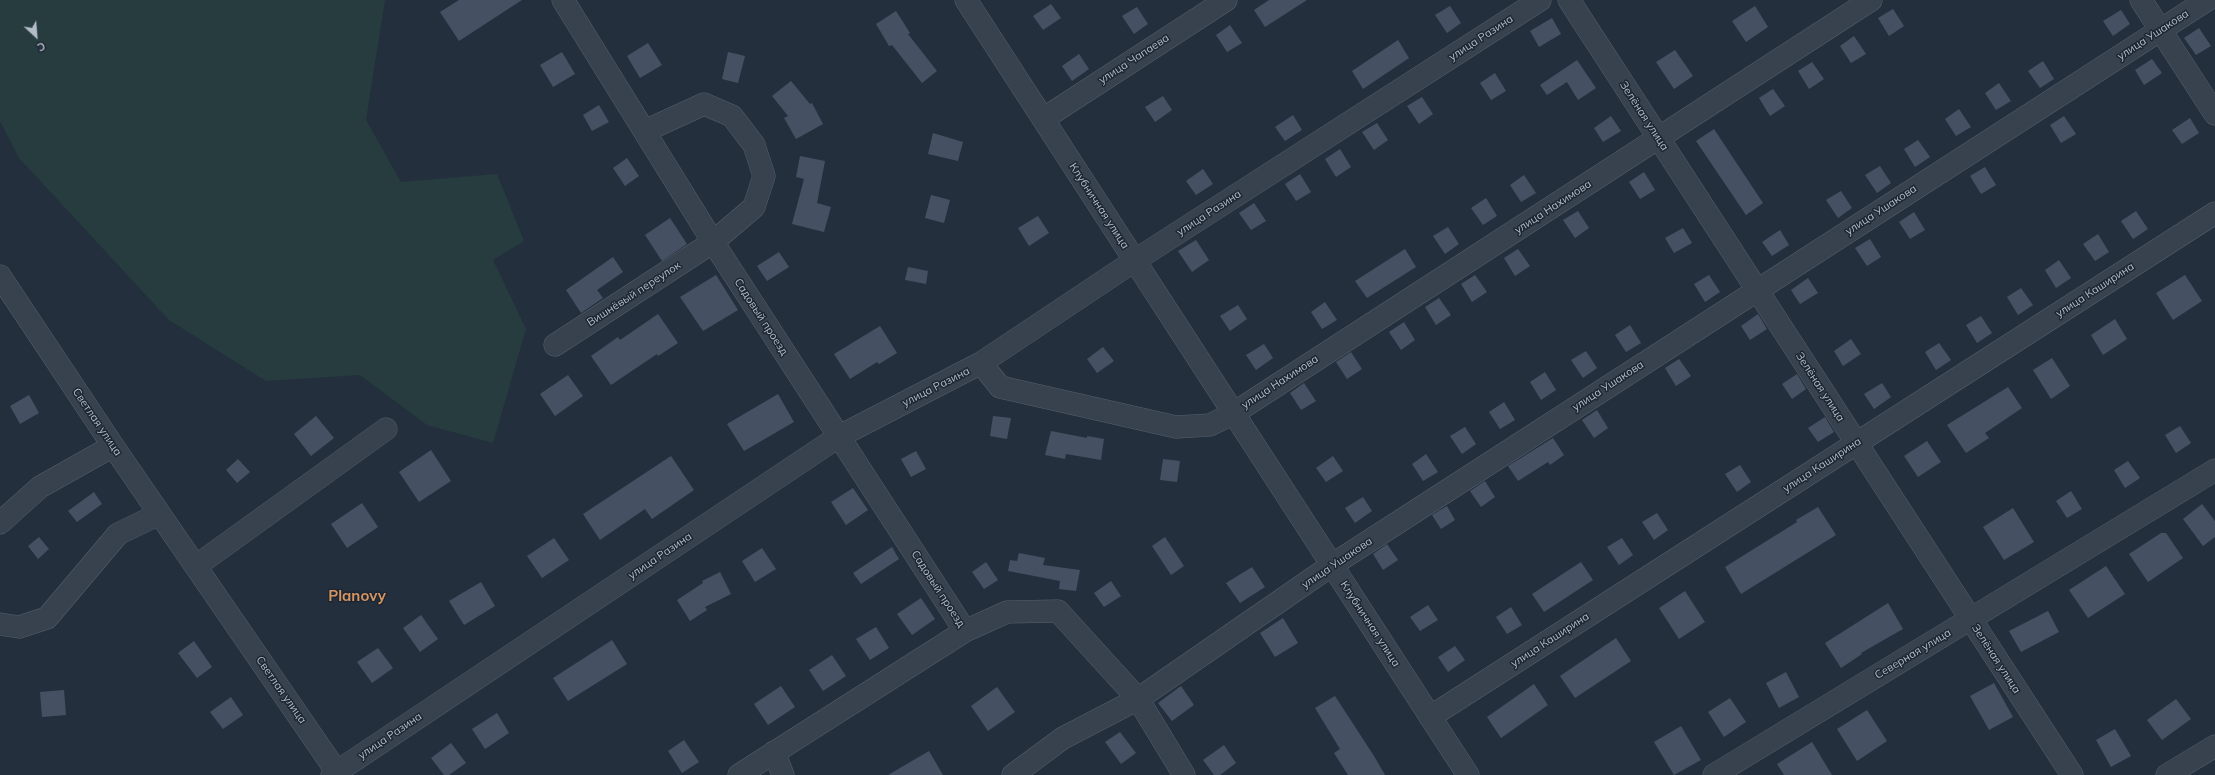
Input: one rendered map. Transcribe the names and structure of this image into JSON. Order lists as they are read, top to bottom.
{
  "streets": {
    "street": [
      "улица Ушакова",
      "улица Разина",
      "улица Чапаева",
      "Зелёная улица",
      "Клубничная улица",
      "улица Нахимова",
      "улица Каширина",
      "Вишнёвый переулок",
      "Садовый проезд",
      "Светлая улица",
      "Северная улица"
    ]
  },
  "crossings": [
    ["улица Ушакова", "Зелёная улица"],
    ["улица Ушакова", "Клубничная улица"],
    ["улица Ушакова", "Садовый проезд"],
    ["улица Разина", "Клубничная улица"],
    ["улица Разина", "Садовый проезд"],
    ["улица Разина", "Светлая улица"],
    ["улица Чапаева", "Клубничная улица"],
    ["Зелёная улица", "улица Нахимова"],
    ["Зелёная улица", "улица Каширина"],
    ["Зелёная улица", "Северная улица"],
    ["Клубничная улица", "улица Нахимова"],
    ["Клубничная улица", "улица Каширина"],
    ["Вишнёвый переулок", "Садовый проезд"]
  ],
  "districts": ["Planovy"],
  "north": "bottom right"
}
